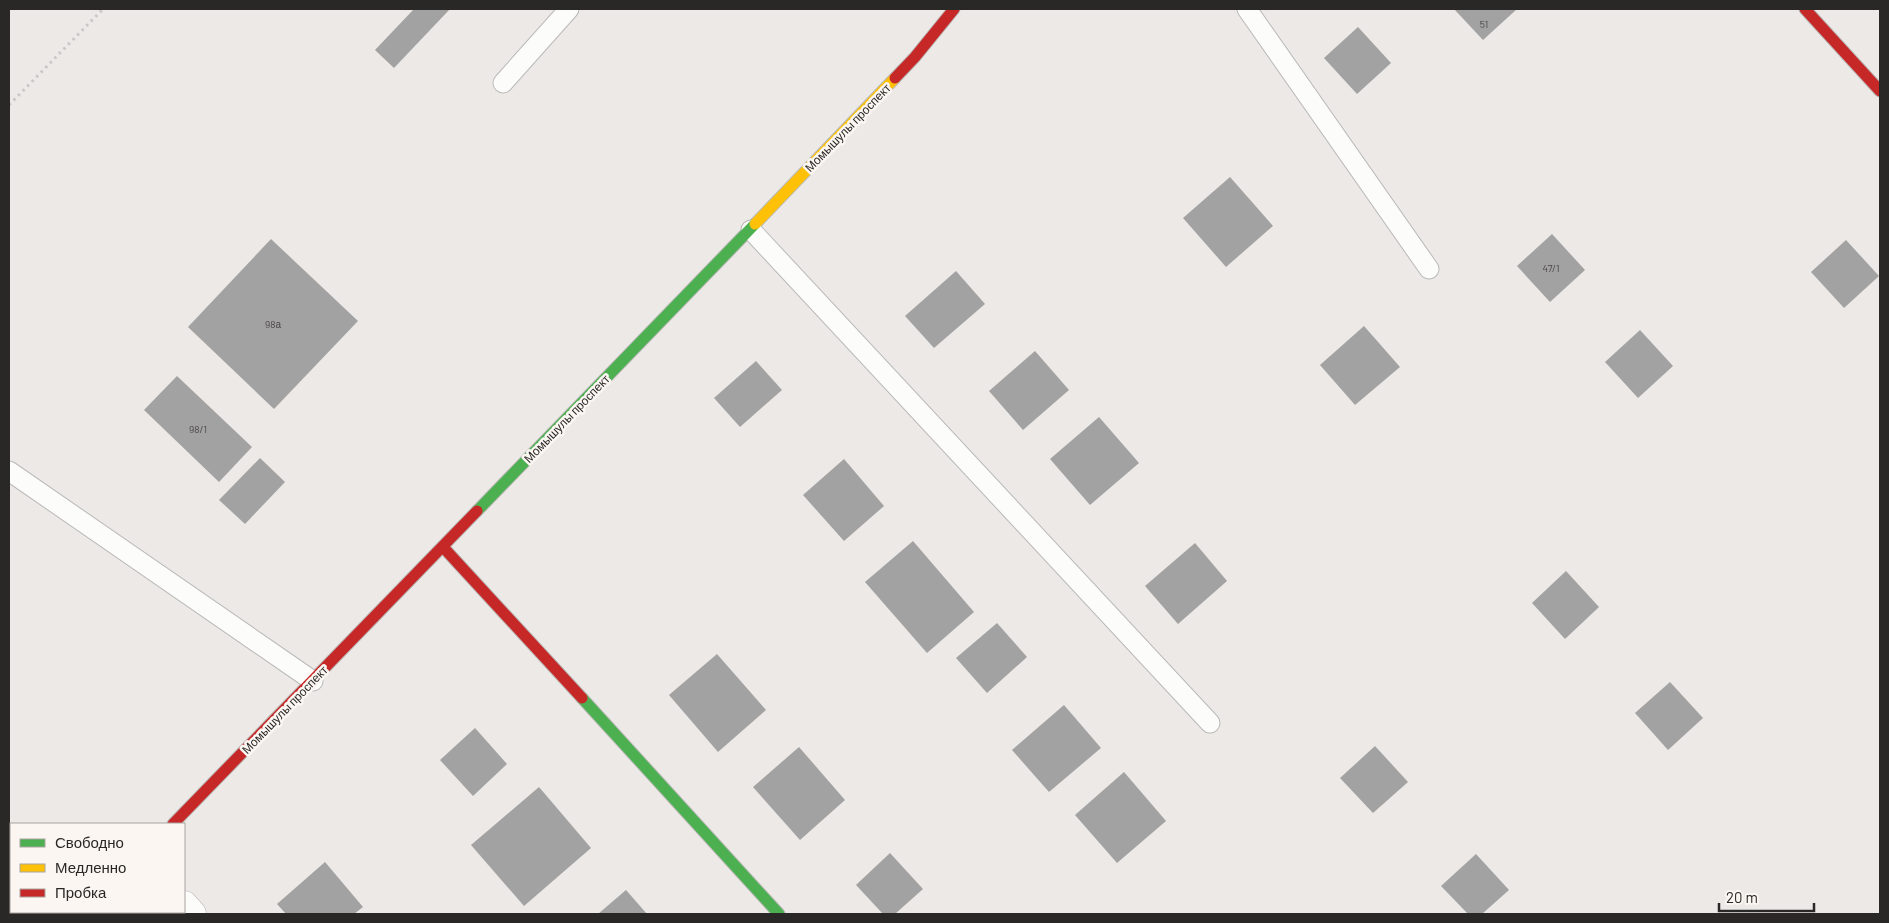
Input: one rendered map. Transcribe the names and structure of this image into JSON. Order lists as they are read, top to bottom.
{
  "streets": {
    "street": ["Момышулы проспект"]
  },
  "house_numbers": [
    "51",
    "47/1",
    "98а",
    "98/1"
  ],
  "legend": ["Свободно", "Медленно", "Пробка"],
  "scale_bar": "20 m"
}
